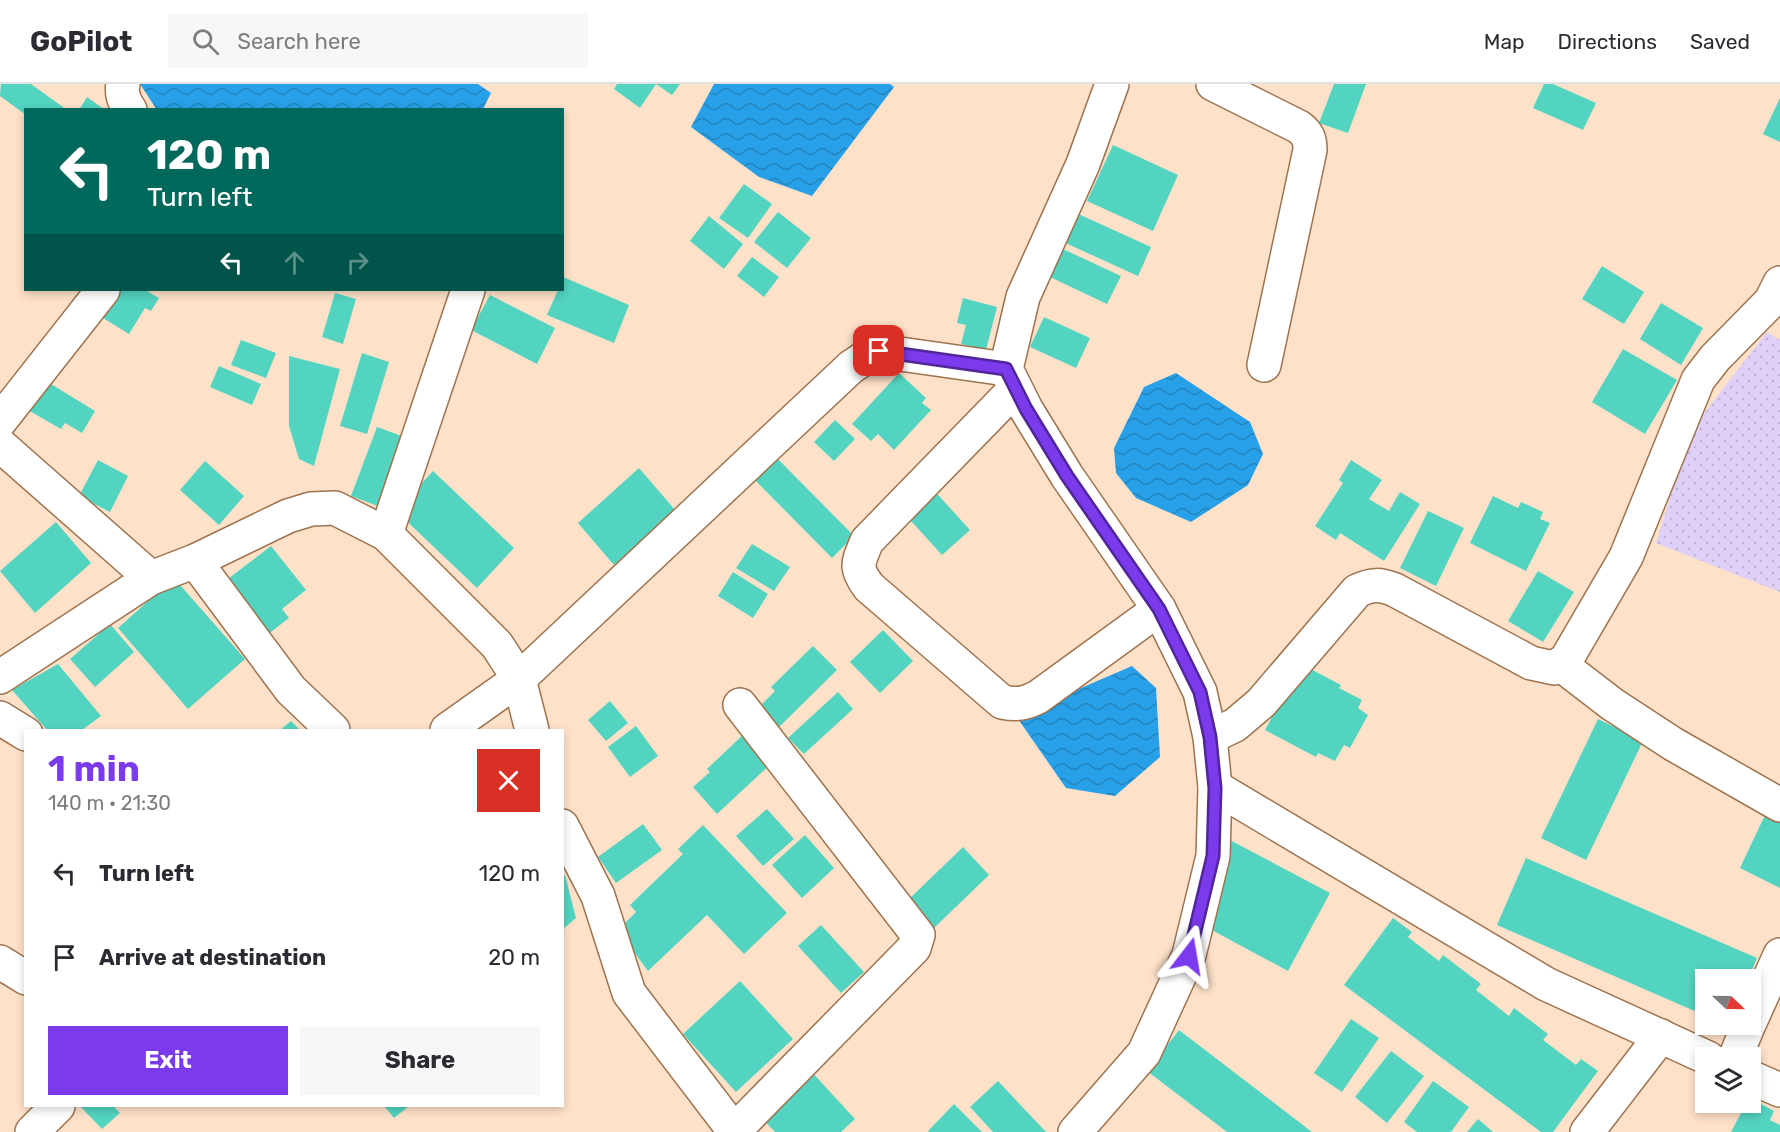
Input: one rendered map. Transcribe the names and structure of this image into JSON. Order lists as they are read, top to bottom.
{
  "north": "right",
  "page": {
    "header": "GoPilot",
    "search": "Search here",
    "nav": ["Map", "Directions", "Saved"],
    "turn": ["120 m", "Turn left"],
    "heading": ["1 min", "140 m · 21:30"],
    "list": [
      {
        "name": "Turn left",
        "value": "120 m"
      },
      {
        "name": "Arrive at destination",
        "value": "20 m"
      }
    ],
    "buttons": ["Exit", "Share"]
  }
}
